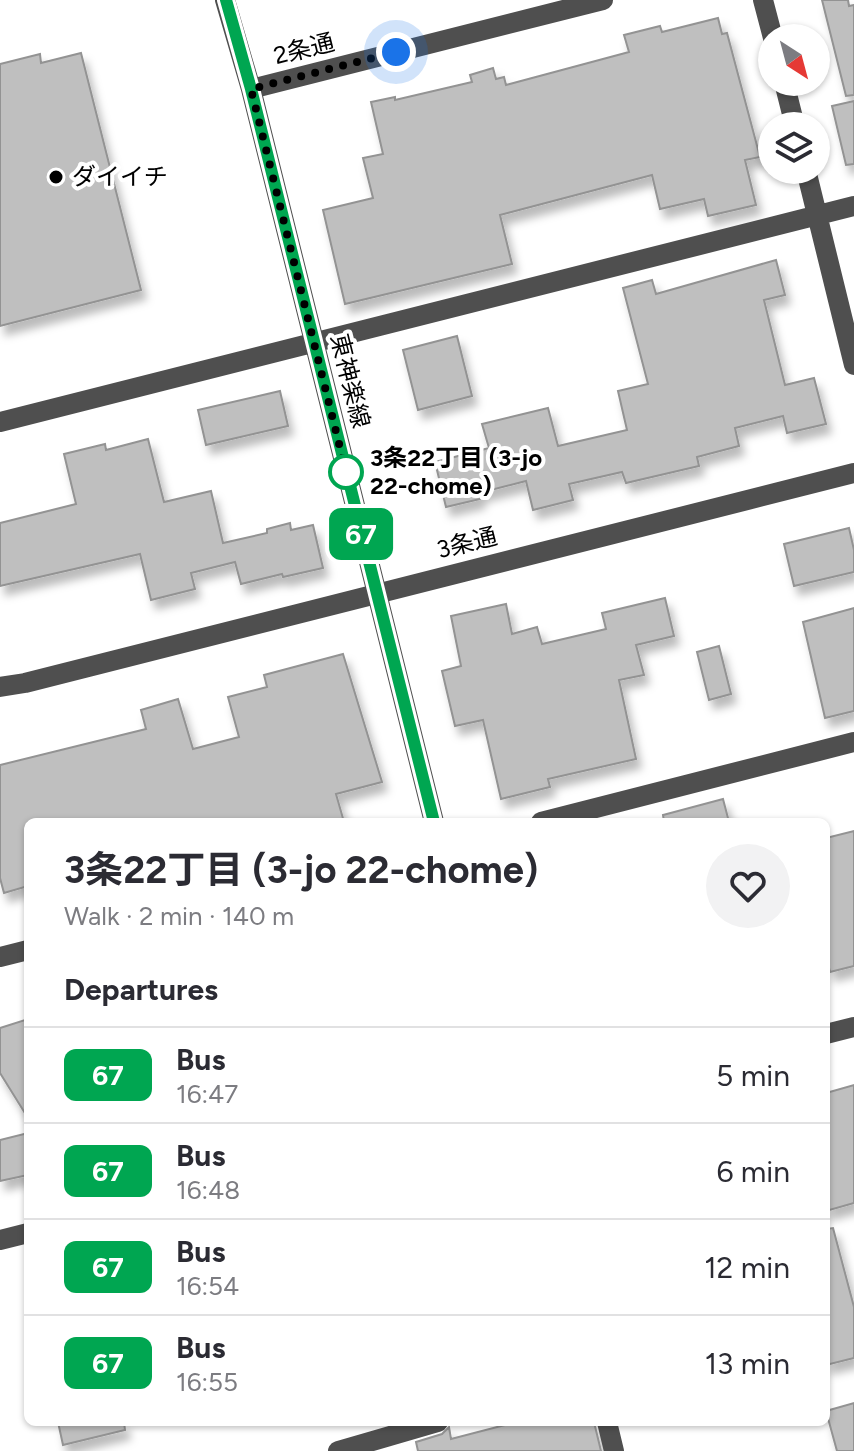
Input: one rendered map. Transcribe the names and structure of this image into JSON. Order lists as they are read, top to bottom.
{
  "streets": {
    "street": ["2条通", "東神楽線", "3条通"]
  },
  "crossings": [
    ["2条通", "東神楽線"],
    ["東神楽線", "3条通"]
  ],
  "places": ["ダイイチ", "3条22丁目 (3-jo 22-chome)"],
  "lines": ["bus line 67"],
  "north": "bottom right",
  "page": {
    "on_map": "67",
    "heading": [
      ["3条22丁目 (3-jo 22-chome)", "Walk · 2 min · 140 m"],
      "Departures"
    ],
    "list": [
      {
        "mark": "67",
        "name": "Bus",
        "note": "16:47",
        "value": "5 min"
      },
      {
        "mark": "67",
        "name": "Bus",
        "note": "16:48",
        "value": "6 min"
      },
      {
        "mark": "67",
        "name": "Bus",
        "note": "16:54",
        "value": "12 min"
      },
      {
        "mark": "67",
        "name": "Bus",
        "note": "16:55",
        "value": "13 min"
      }
    ]
  }
}
